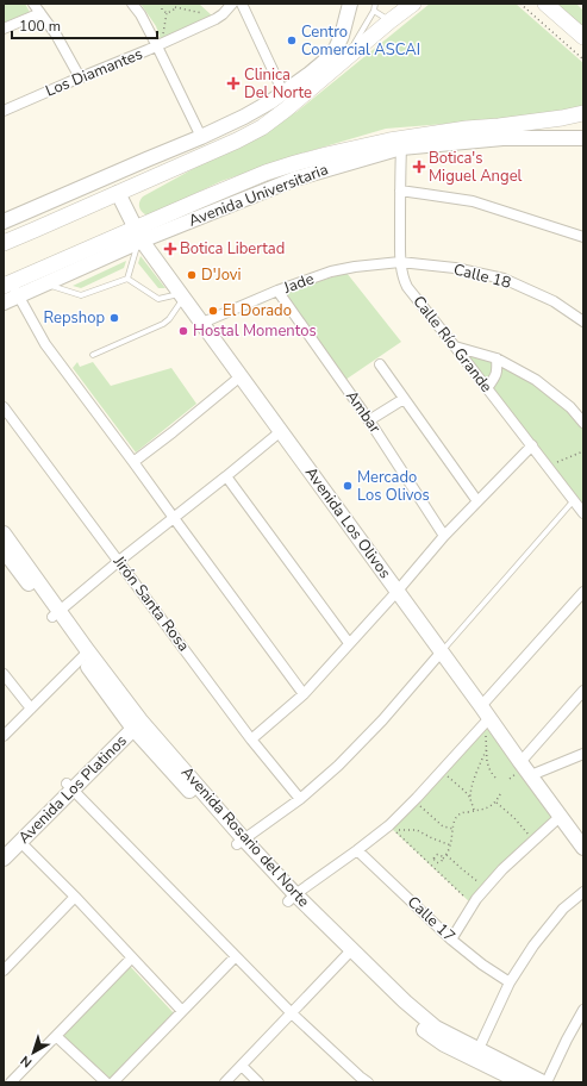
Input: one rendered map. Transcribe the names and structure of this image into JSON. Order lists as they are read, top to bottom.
{
  "streets": {
    "main road": ["Avenida Universitaria"],
    "street": [
      "Los Diamantes",
      "Calle 18",
      "Jade",
      "Calle Río Grande",
      "Ambar",
      "Avenida Los Olivos",
      "Jirón Santa Rosa",
      "Avenida Los Platinos",
      "Avenida Rosario del Norte",
      "Calle 17"
    ]
  },
  "crossings": [
    ["Avenida Universitaria", "Calle Río Grande"],
    ["Avenida Universitaria", "Avenida Los Olivos"],
    ["Calle 18", "Jade"],
    ["Calle 18", "Calle Río Grande"],
    ["Jade", "Calle Río Grande"],
    ["Jade", "Ambar"],
    ["Jade", "Avenida Los Olivos"],
    ["Avenida Los Platinos", "Avenida Rosario del Norte"]
  ],
  "places": {
    "other": [
      "Centro Comercial ASCAI",
      "D'Jovi",
      "El Dorado",
      "Repshop",
      "Hostal Momentos",
      "Mercado Los Olivos"
    ],
    "health": ["Clinica Del Norte", "Botica's Miguel Angel", "Botica Libertad"]
  },
  "scale_bar": "100 m",
  "north": "bottom left"
}
